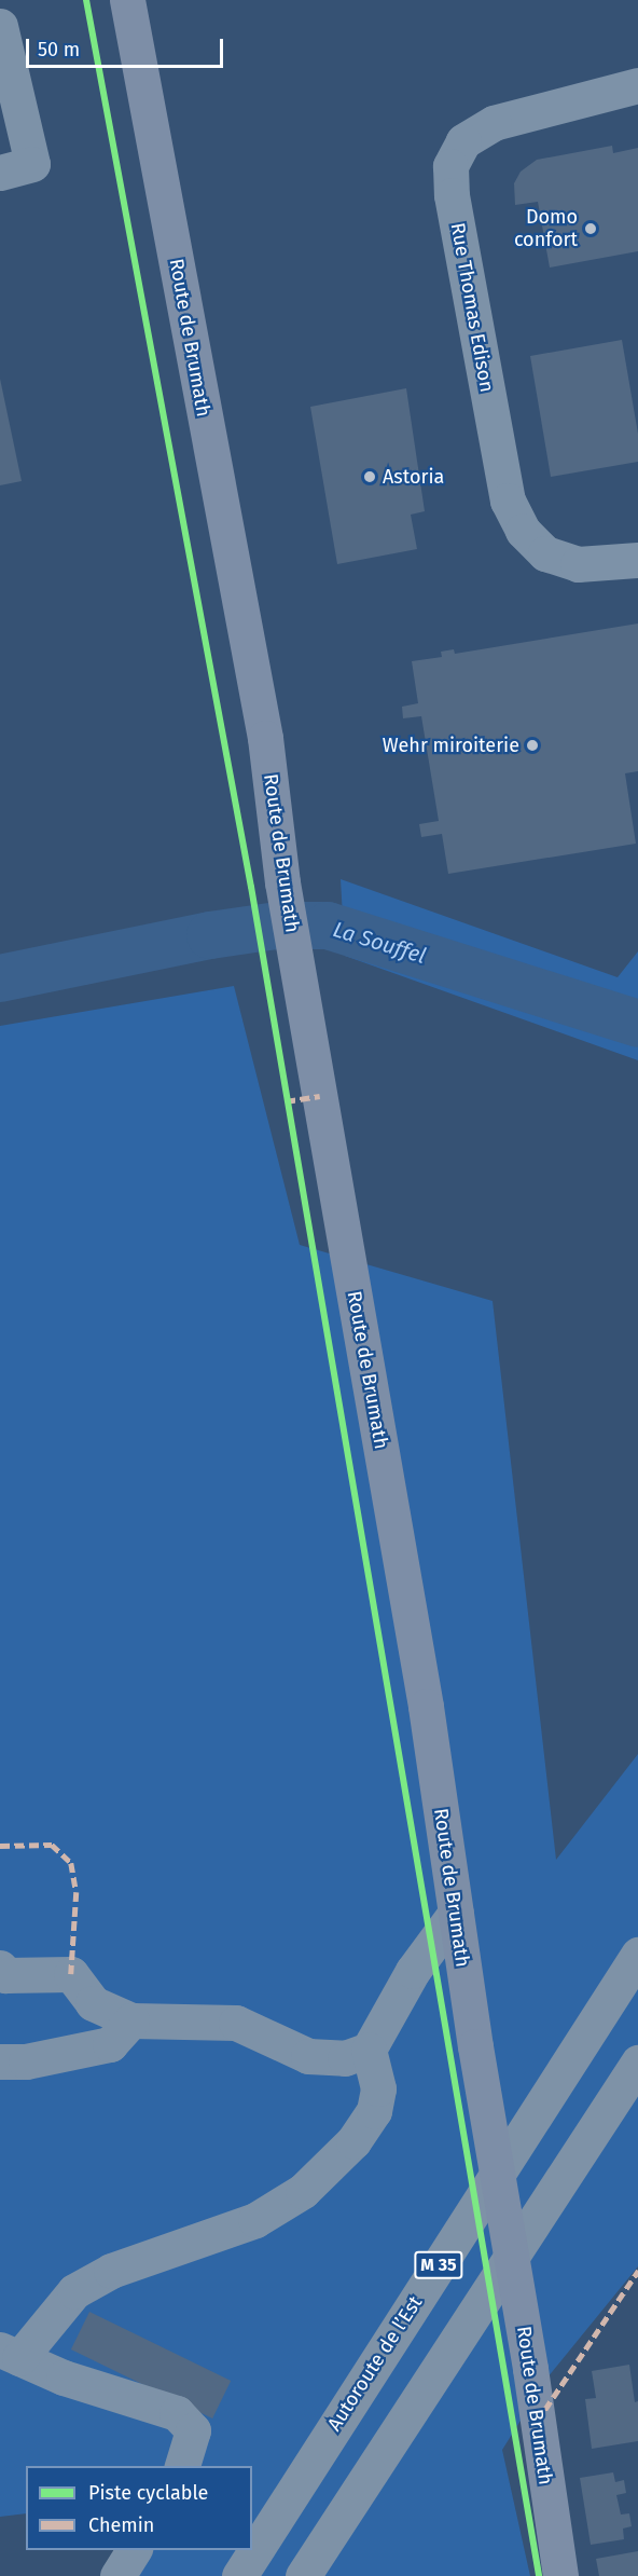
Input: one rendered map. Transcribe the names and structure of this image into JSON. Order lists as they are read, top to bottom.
{
  "streets": {
    "highway": ["M 35", "Autoroute de l’Est"],
    "main road": ["Route de Brumath"],
    "street": ["Rue Thomas Edison"]
  },
  "water": ["La Souffel"],
  "places": ["Domo confort", "Astoria", "Wehr miroiterie"],
  "legend": ["Piste cyclable", "Chemin"],
  "scale_bar": "50 m"
}
